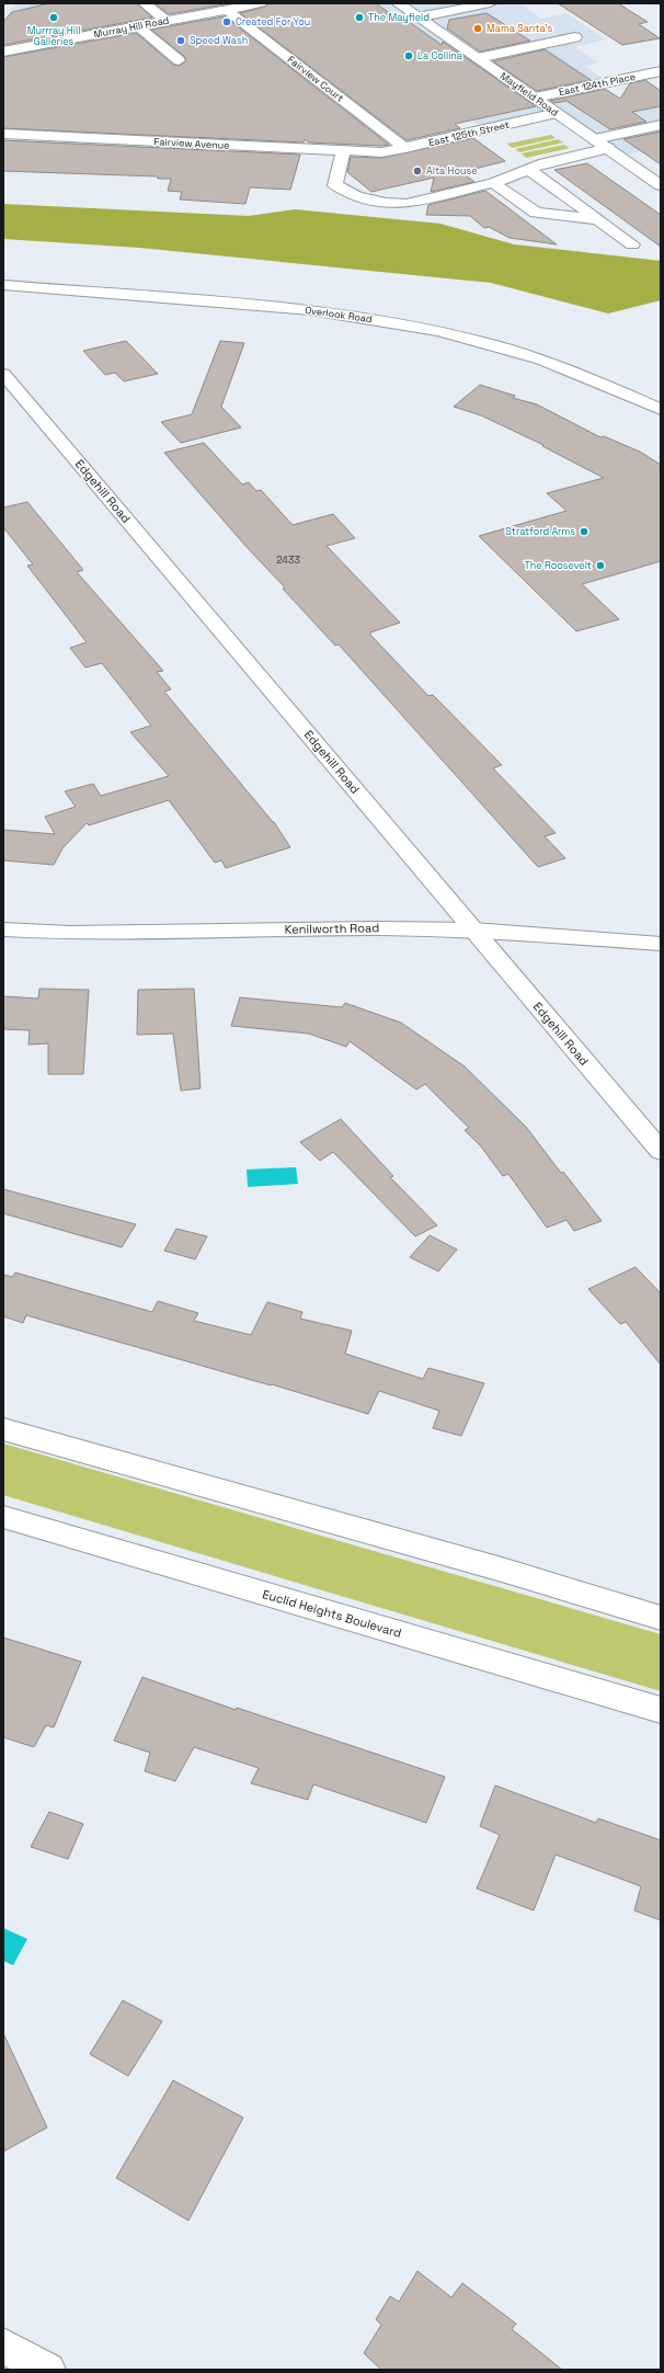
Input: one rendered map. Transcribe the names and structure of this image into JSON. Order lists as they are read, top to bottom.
{
  "streets": {
    "street": [
      "Murray Hill Road",
      "Fairview Court",
      "East 124th Place",
      "Mayfield Road",
      "East 125th Street",
      "Fairview Avenue",
      "Overlook Road",
      "Edgehill Road",
      "Kenilworth Road",
      "Euclid Heights Boulevard"
    ]
  },
  "crossings": [
    ["Murray Hill Road", "Fairview Court"],
    ["Fairview Court", "East 125th Street"],
    ["East 124th Place", "Mayfield Road"],
    ["Mayfield Road", "East 125th Street"],
    ["East 125th Street", "Fairview Avenue"],
    ["Edgehill Road", "Kenilworth Road"]
  ],
  "places": [
    "Murrray Hill Galleries",
    "The Mayfield",
    "Created For You",
    "Mama Santa's",
    "Speed Wash",
    "La Collina",
    "Alta House",
    "Stratford Arms",
    "The Roosevelt"
  ],
  "house_numbers": ["2433"]
}
